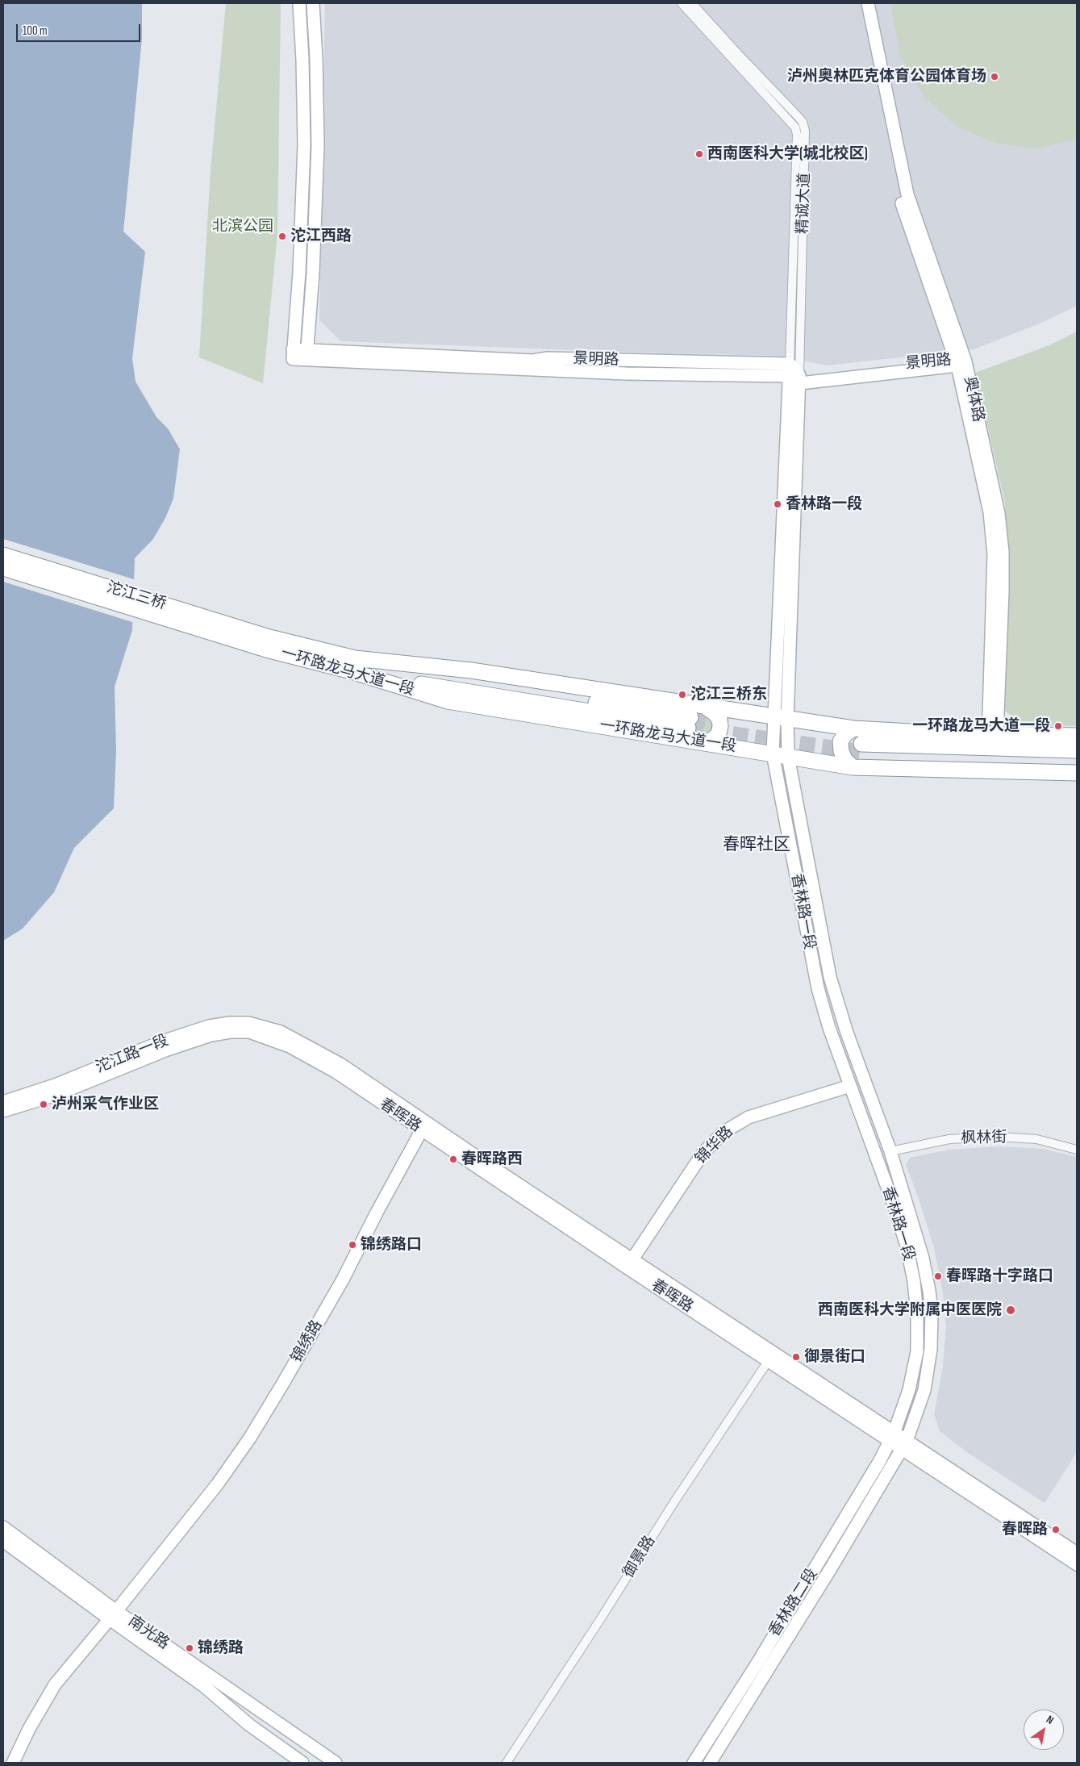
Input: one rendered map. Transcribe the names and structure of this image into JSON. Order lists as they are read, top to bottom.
{
  "streets": {
    "highway": ["沱江三桥", "一环路龙马大道一段"],
    "street": [
      "精诚大道",
      "景明路",
      "奥体路",
      "香林路一段",
      "沱江路一段",
      "春晖路",
      "枫林街",
      "锦华路",
      "锦绣路",
      "御景路",
      "香林路二段",
      "南光路"
    ]
  },
  "crossings": [
    ["精诚大道", "景明路"],
    ["精诚大道", "香林路一段"],
    ["景明路", "奥体路"],
    ["景明路", "香林路一段"],
    ["奥体路", "一环路龙马大道一段"],
    ["沱江三桥", "一环路龙马大道一段"],
    ["一环路龙马大道一段", "香林路一段"],
    ["香林路一段", "春晖路"],
    ["香林路一段", "枫林街"],
    ["香林路一段", "锦华路"],
    ["香林路一段", "香林路二段"],
    ["沱江路一段", "春晖路"],
    ["春晖路", "锦华路"],
    ["春晖路", "锦绣路"],
    ["春晖路", "御景路"],
    ["春晖路", "香林路二段"],
    ["锦绣路", "南光路"]
  ],
  "districts": ["春晖社区"],
  "parks": ["北滨公园"],
  "places": [
    "泸州奥林匹克体育公园体育场",
    "西南医科大学(城北校区)",
    "沱江西路",
    "香林路一段",
    "沱江三桥东",
    "一环路龙马大道一段",
    "泸州采气作业区",
    "春晖路西",
    "锦绣路口",
    "春晖路十字路口",
    "西南医科大学附属中医医院",
    "御景街口",
    "春晖路",
    "锦绣路"
  ],
  "scale_bar": "100 m",
  "north": "top right"
}
